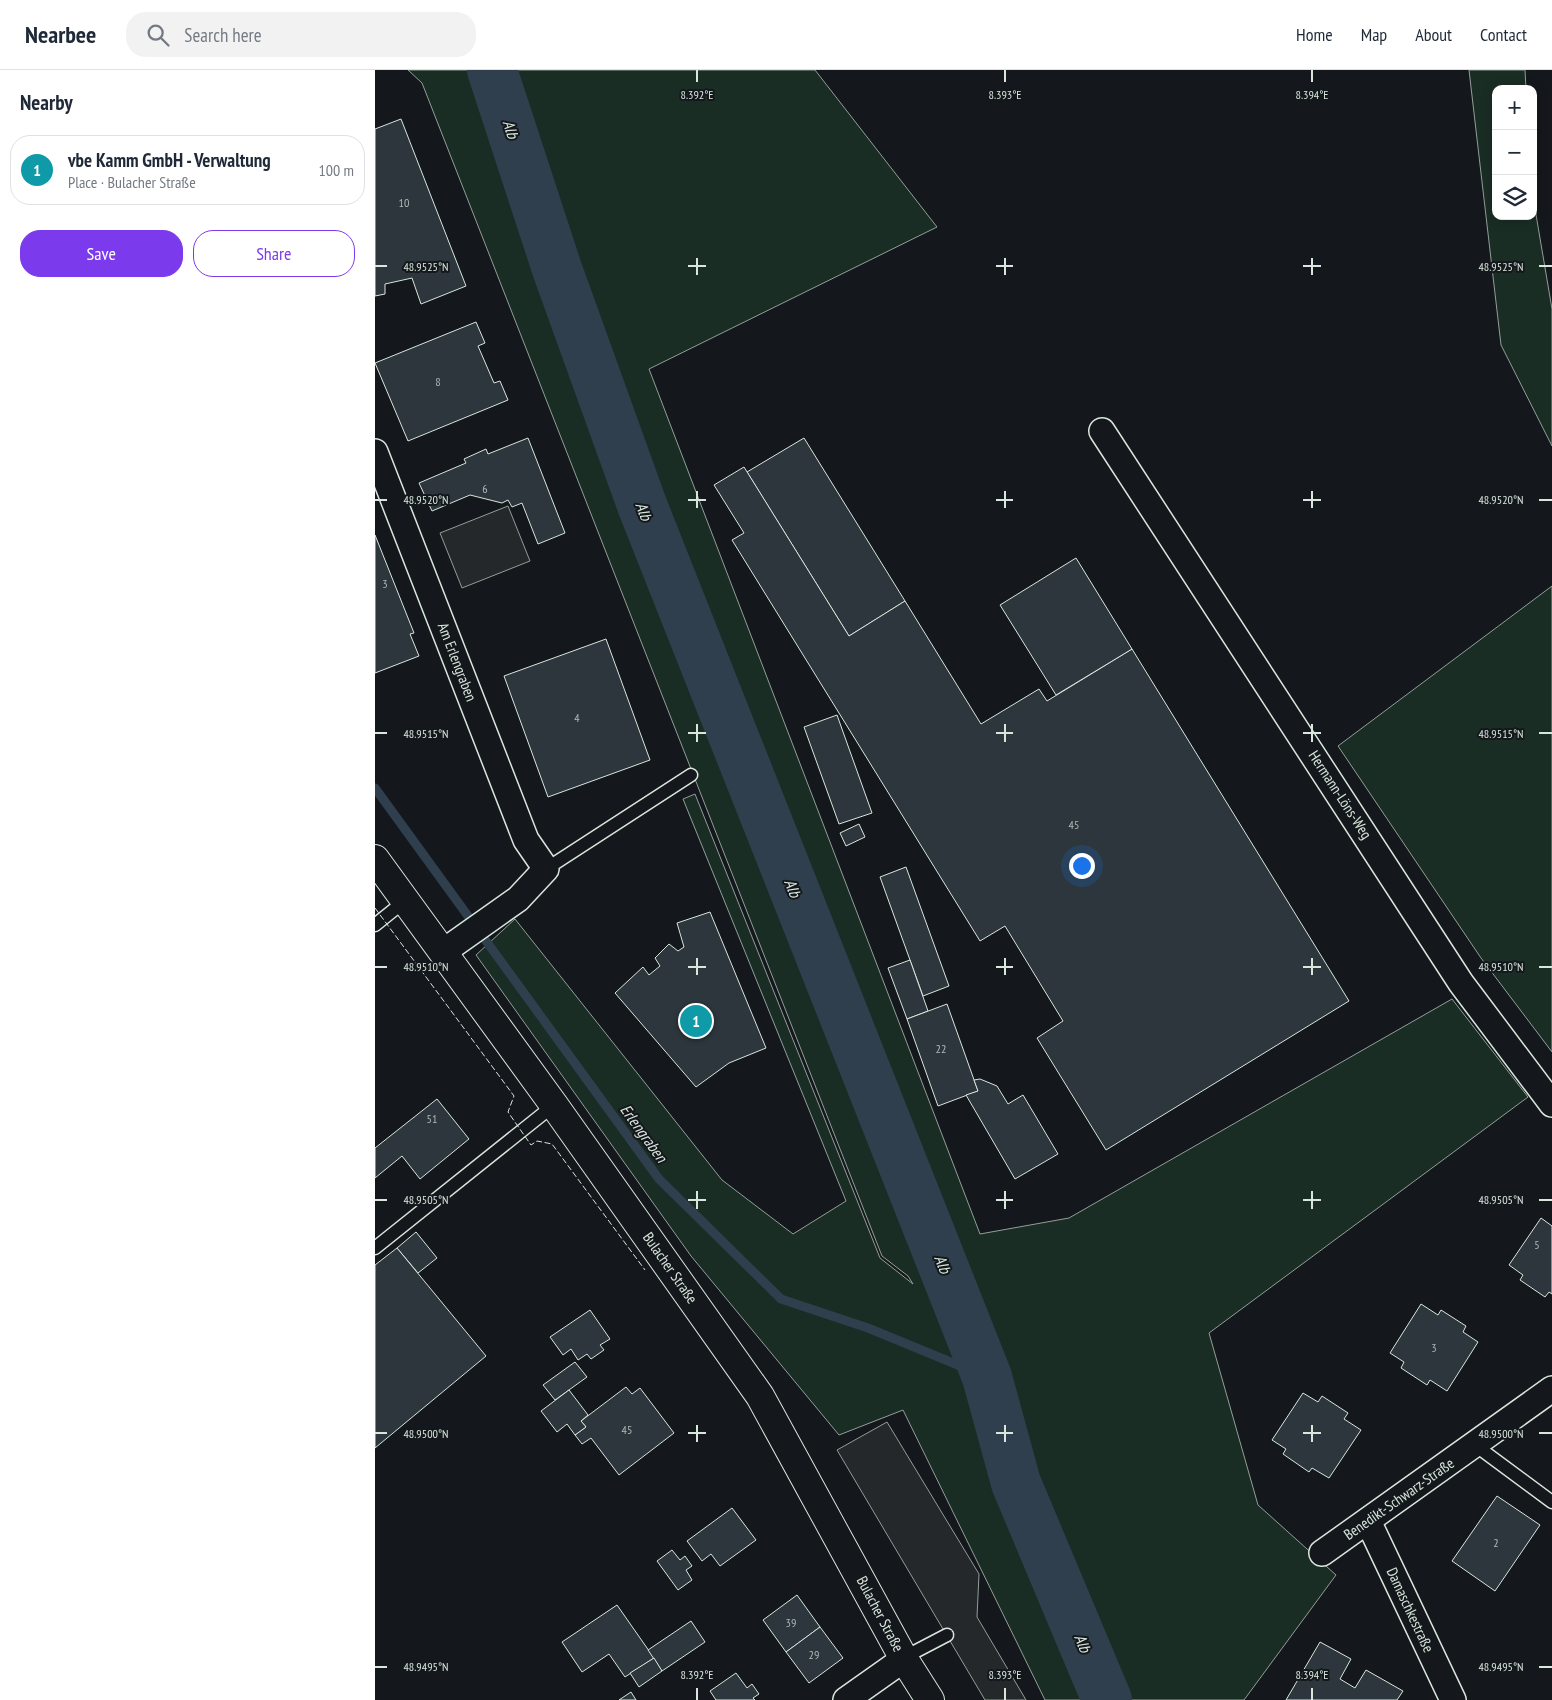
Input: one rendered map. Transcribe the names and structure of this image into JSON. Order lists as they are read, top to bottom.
{
  "streets": {
    "street": [
      "Am Erlengraben",
      "Hermann-Löns-Weg",
      "Bulacher Straße",
      "Benedikt-Schwarz-Straße",
      "Damaschkestraße"
    ]
  },
  "crossings": [
    ["Benedikt-Schwarz-Straße", "Damaschkestraße"]
  ],
  "water": ["Alb", "Erlengraben"],
  "house_numbers": [
    "10",
    "8",
    "6",
    "3",
    "4",
    "45",
    "22",
    "51",
    "5",
    "3",
    "45",
    "2",
    "39",
    "29"
  ],
  "page": {
    "header": "Nearbee",
    "search": "Search here",
    "nav": [
      "Home",
      "Map",
      "About",
      "Contact"
    ],
    "heading": "Nearby",
    "map_buttons": ["+", "−"],
    "list": [
      {
        "mark": "1",
        "name": "vbe Kamm GmbH - Verwaltung",
        "note": "Place · Bulacher Straße",
        "value": "100 m"
      }
    ],
    "buttons": ["Save", "Share"],
    "pins": "1"
  },
  "coordinates": [
    "8.392°E",
    "8.393°E",
    "8.394°E",
    "48.9525°N",
    "48.9520°N",
    "48.9515°N",
    "48.9510°N",
    "48.9505°N",
    "48.9500°N",
    "48.9495°N"
  ]
}
